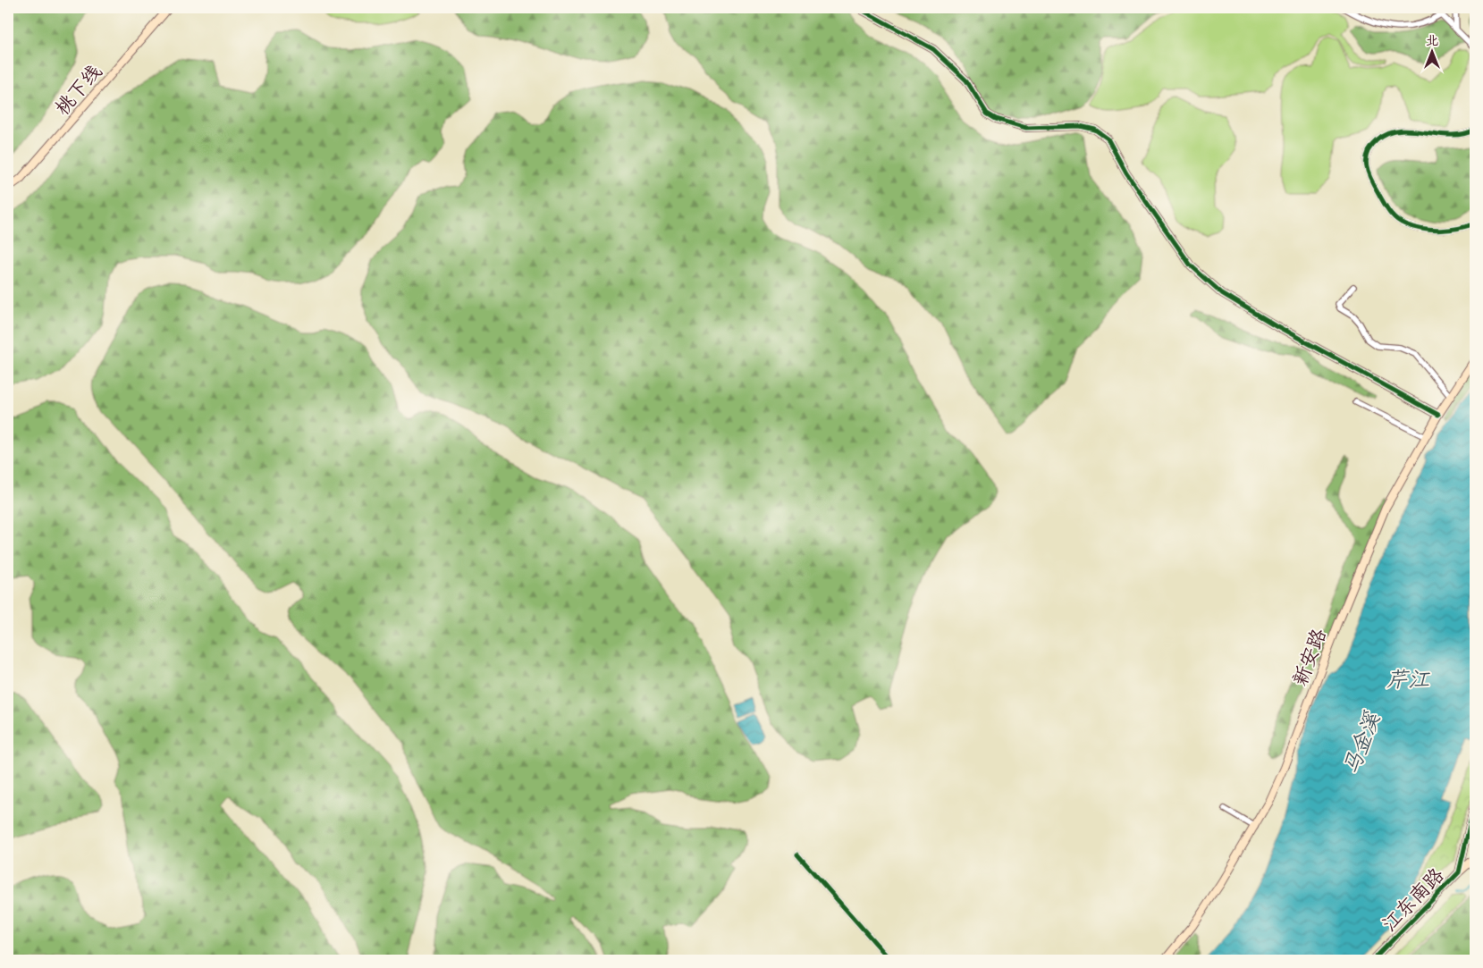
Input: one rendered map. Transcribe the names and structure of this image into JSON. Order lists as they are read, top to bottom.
{
  "streets": {
    "main road": ["桃下线", "新安路", "江东南路"]
  },
  "water": ["芹江", "马金溪"],
  "north": "top"
}
